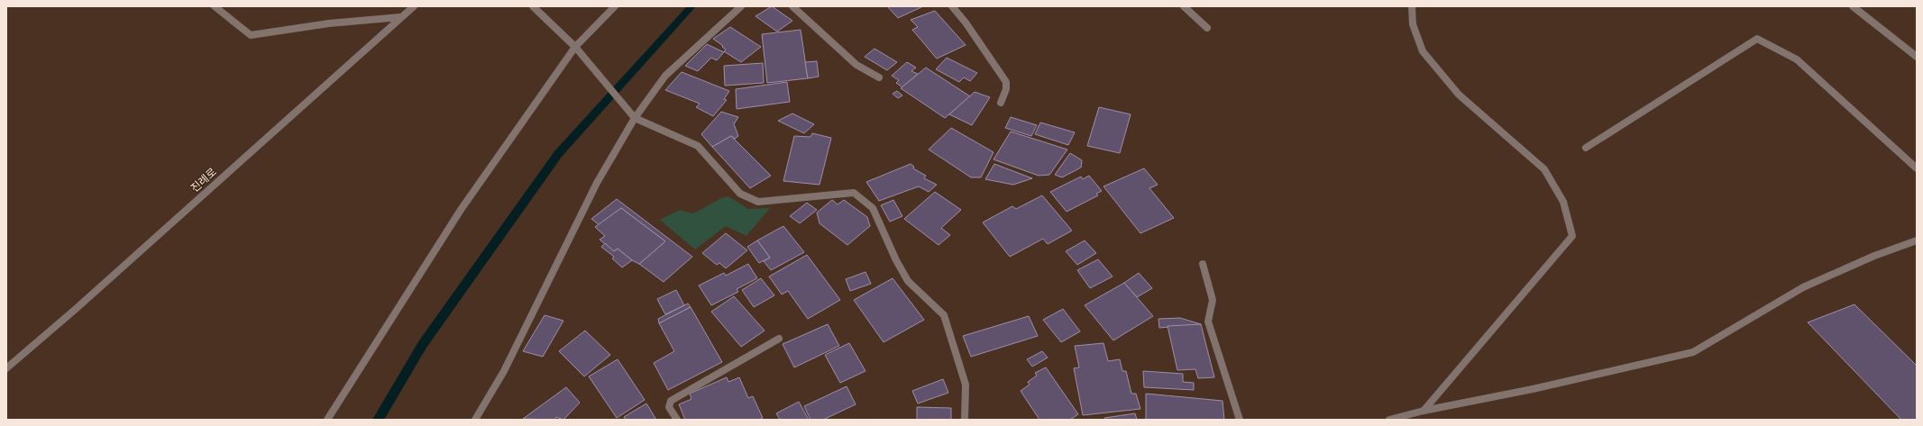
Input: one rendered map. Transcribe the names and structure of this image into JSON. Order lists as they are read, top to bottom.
{
  "streets": {
    "street": ["진례로"]
  }
}
